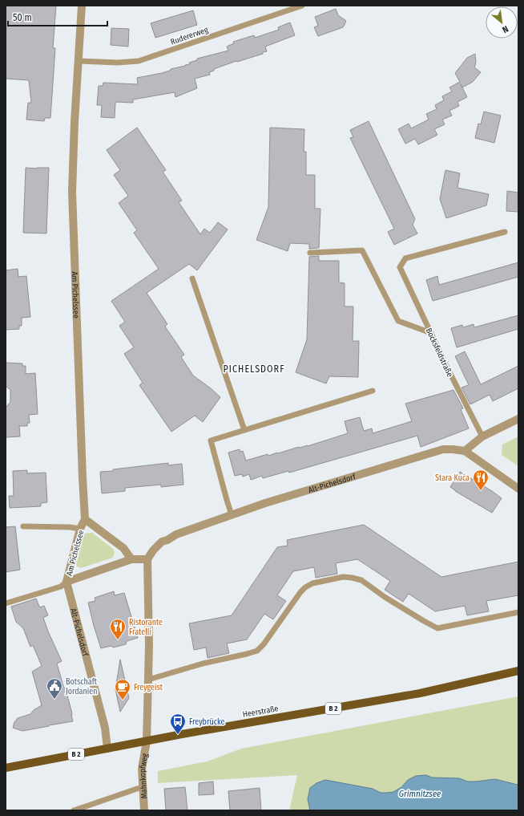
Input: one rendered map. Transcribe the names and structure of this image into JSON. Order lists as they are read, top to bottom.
{
  "streets": {
    "main road": ["B 2", "Heerstraße"],
    "street": ["Am Pichelssee", "Alt-Pichelsdorf", "Mahnkopfweg"],
    "lane": ["Rudererweg", "Bocksfeldstraße"]
  },
  "crossings": [
    ["Rudererweg", "Am Pichelssee"],
    ["Am Pichelssee", "Alt-Pichelsdorf"],
    ["Alt-Pichelsdorf", "Heerstraße"],
    ["Heerstraße", "Mahnkopfweg"]
  ],
  "districts": ["PICHELSDORF"],
  "water": ["Grimnitzsee"],
  "places": {
    "restaurant": ["Stara Kuća", "Ristorante Fratelli"],
    "public building": ["Botschaft Jordanien"],
    "cafe": ["Freygeist"],
    "bus stop": ["Freybrücke"]
  },
  "scale_bar": "50 m",
  "north": "bottom right"
}
